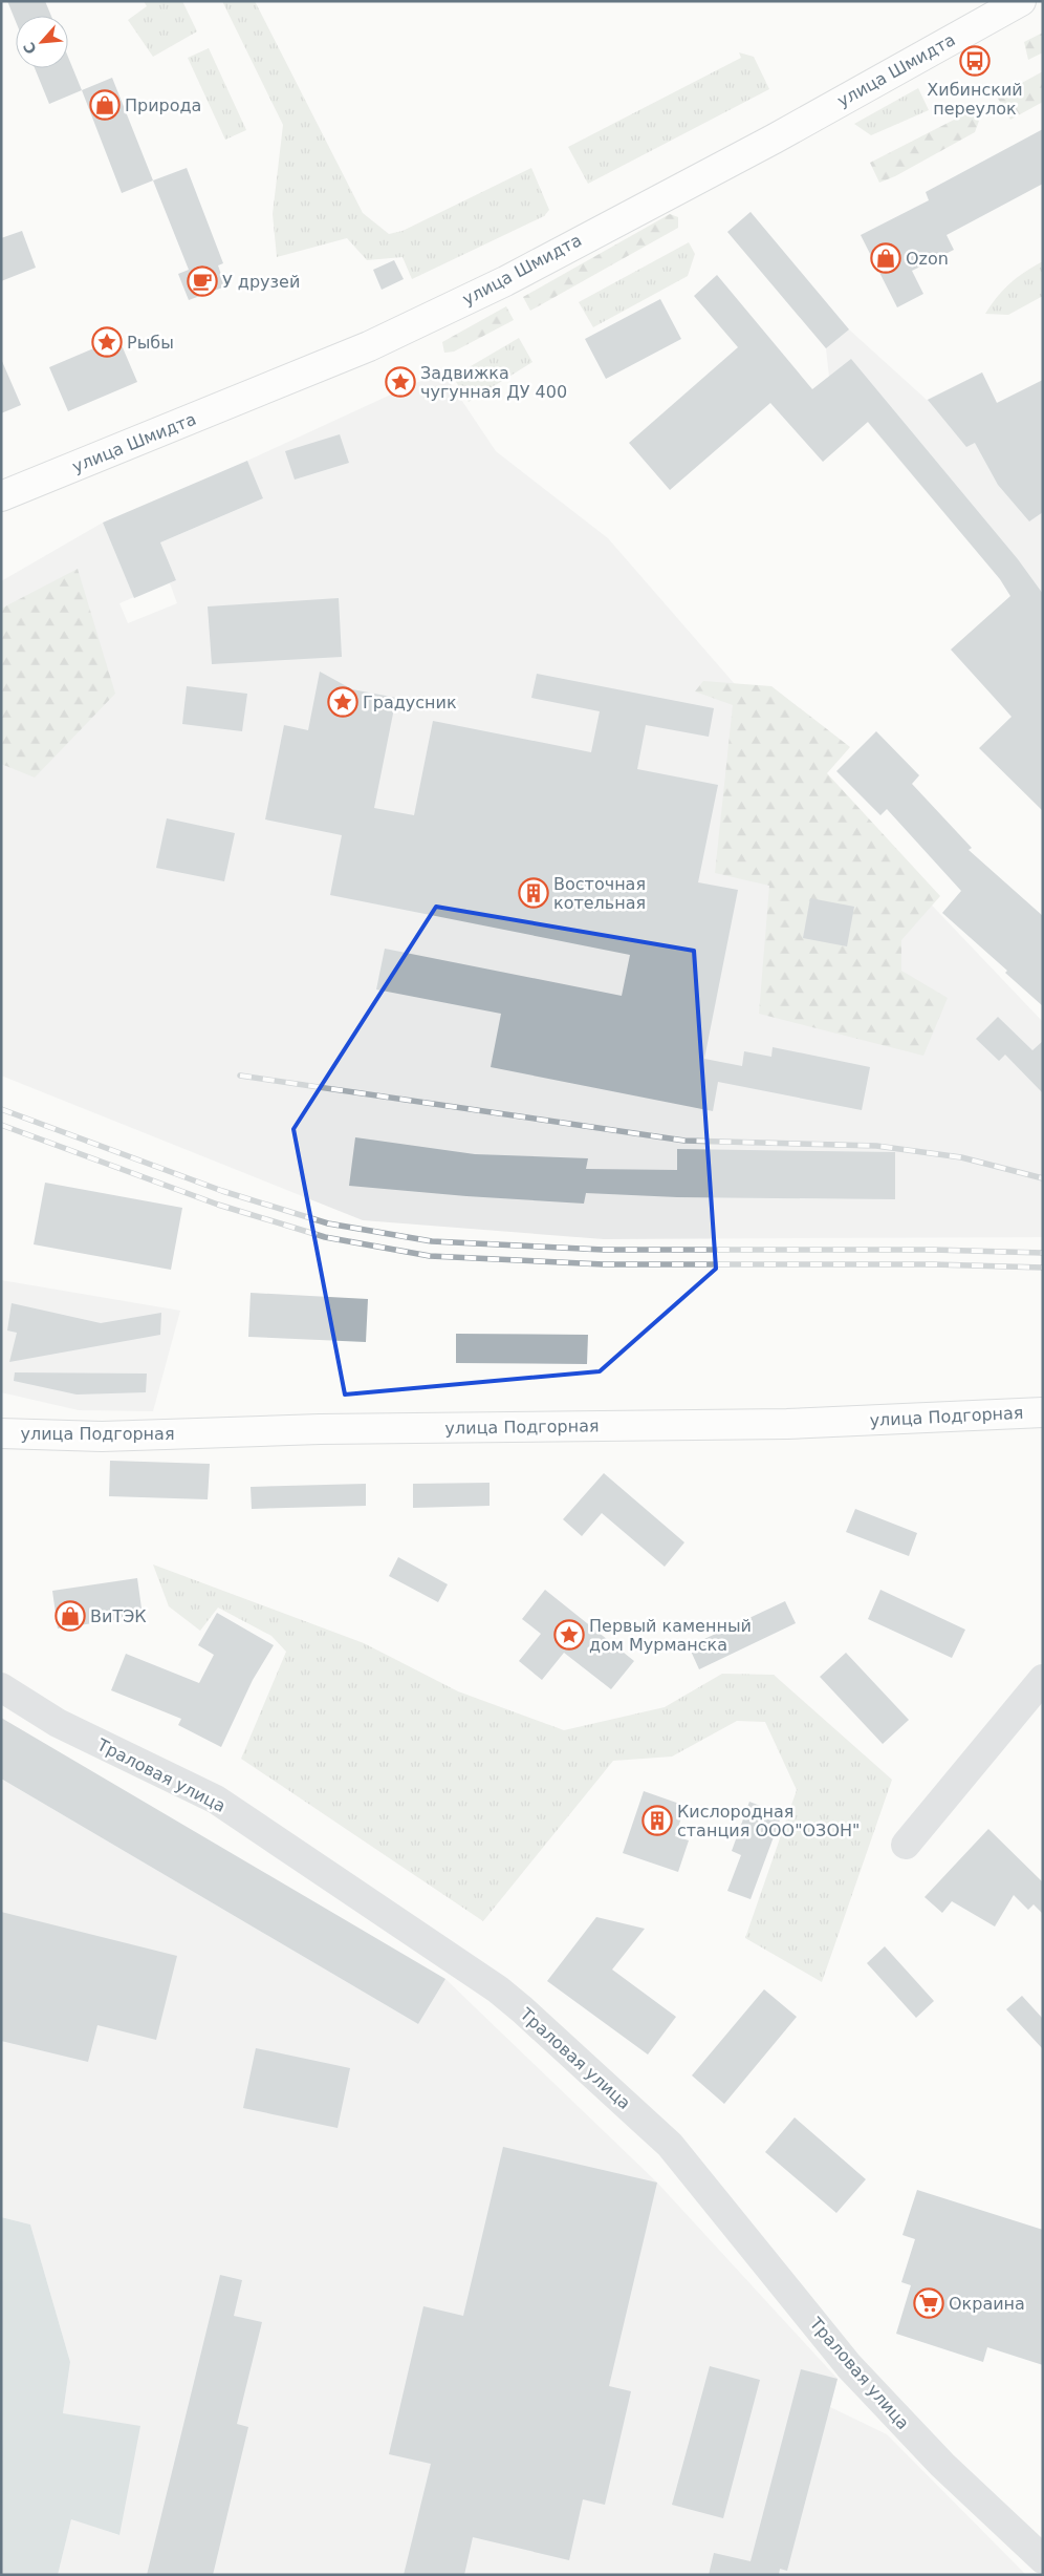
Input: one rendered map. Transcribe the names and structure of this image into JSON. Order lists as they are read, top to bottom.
{
  "streets": {
    "main road": ["улица Шмидта", "улица Подгорная"],
    "street": ["Траловая улица"]
  },
  "places": {
    "bus stop": ["Хибинский переулок"],
    "shop": ["Природа", "Ozon", "ВиТЭК"],
    "cafe": ["У друзей"],
    "place": [
      "Рыбы",
      "Задвижка чугунная ДУ 400",
      "Градусник",
      "Первый каменный дом Мурманска"
    ],
    "building": ["Восточная котельная", "Кислородная станция ООО\"ОЗОН\""],
    "supermarket": ["Окраина"]
  },
  "north": "bottom left"
}
